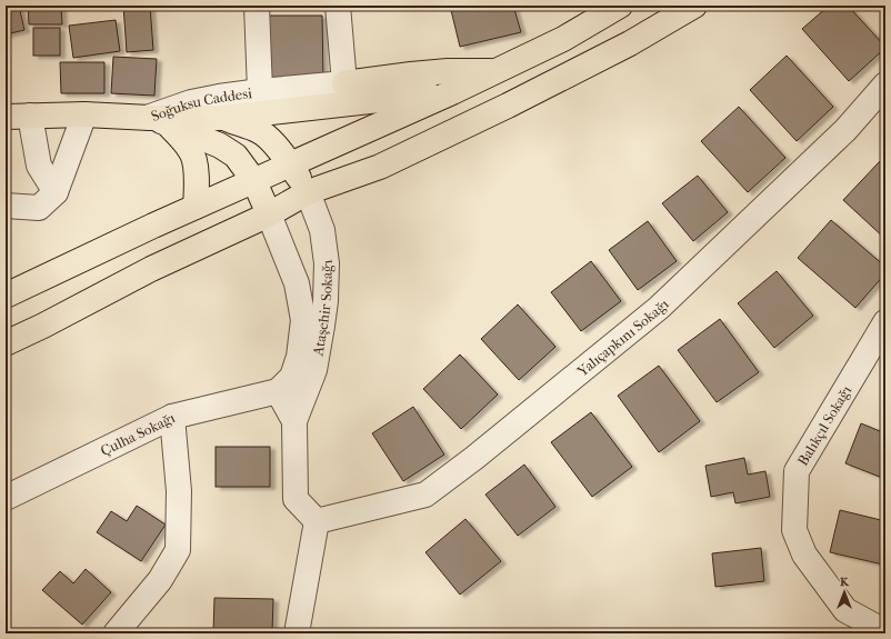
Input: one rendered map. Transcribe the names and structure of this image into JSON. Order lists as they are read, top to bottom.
{
  "streets": {
    "main road": ["Soğuksu Caddesi"],
    "street": [
      "Ataşehir Sokağı",
      "Yalıçapkını Sokağı",
      "Balıkçıl Sokağı",
      "Çulha Sokağı"
    ]
  },
  "crossings": [
    ["Ataşehir Sokağı", "Yalıçapkını Sokağı"],
    ["Ataşehir Sokağı", "Çulha Sokağı"]
  ],
  "north": "top"
}
